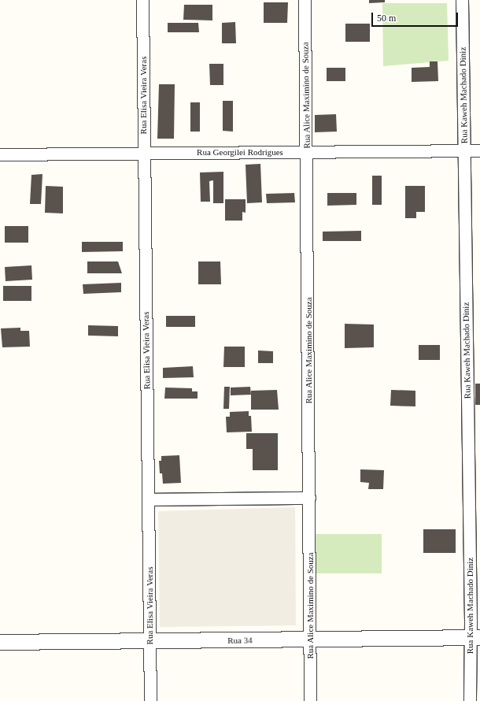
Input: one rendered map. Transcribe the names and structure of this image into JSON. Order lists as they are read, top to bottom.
{
  "streets": {
    "street": [
      "Rua Elisa Vieira Veras",
      "Rua Alice Maximino de Souza",
      "Rua Kaweh Machado Diniz",
      "Rua Georgilei Rodrigues",
      "Rua 34"
    ]
  },
  "crossings": [
    ["Rua Elisa Vieira Veras", "Rua Georgilei Rodrigues"],
    ["Rua Elisa Vieira Veras", "Rua 34"],
    ["Rua Alice Maximino de Souza", "Rua Georgilei Rodrigues"],
    ["Rua Alice Maximino de Souza", "Rua 34"],
    ["Rua Kaweh Machado Diniz", "Rua Georgilei Rodrigues"],
    ["Rua Kaweh Machado Diniz", "Rua 34"]
  ],
  "scale_bar": "50 m"
}
